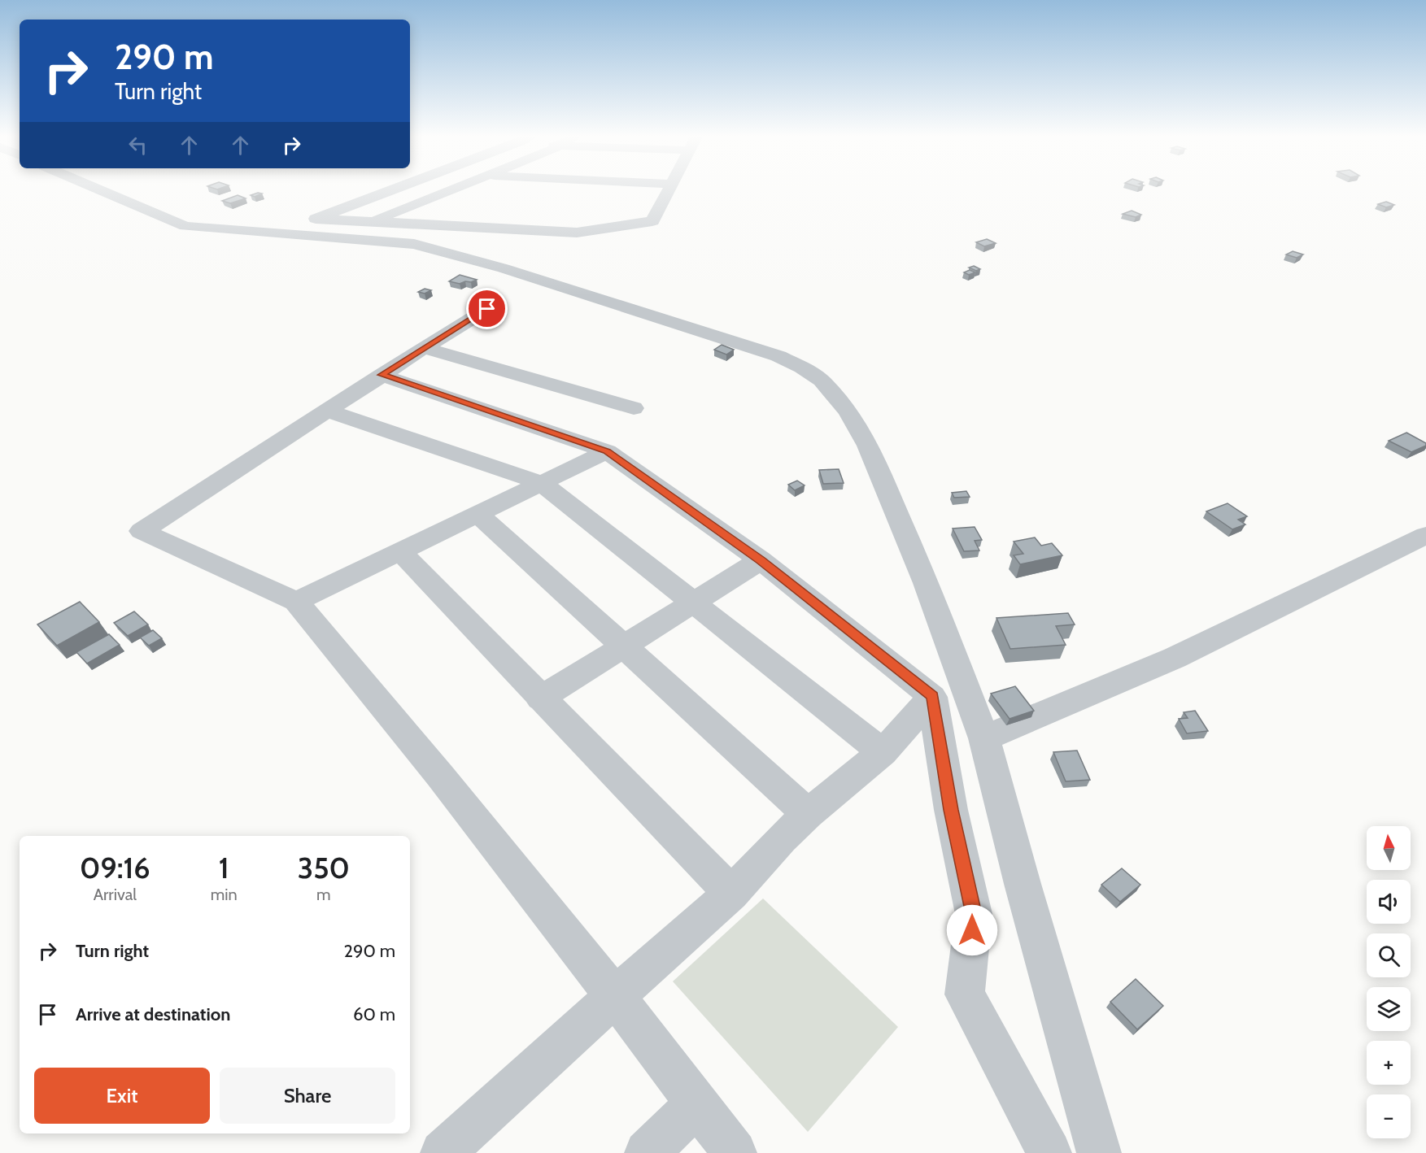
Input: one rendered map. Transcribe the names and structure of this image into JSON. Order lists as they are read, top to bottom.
{
  "north": "top",
  "page": {
    "turn": ["290 m", "Turn right"],
    "map_buttons": ["+", "−"],
    "eta": [
      "09:16",
      "Arrival",
      "1",
      "min",
      "350",
      "m"
    ],
    "list": [
      {
        "name": "Turn right",
        "value": "290 m"
      },
      {
        "name": "Arrive at destination",
        "value": "60 m"
      }
    ],
    "buttons": ["Exit", "Share"]
  }
}
